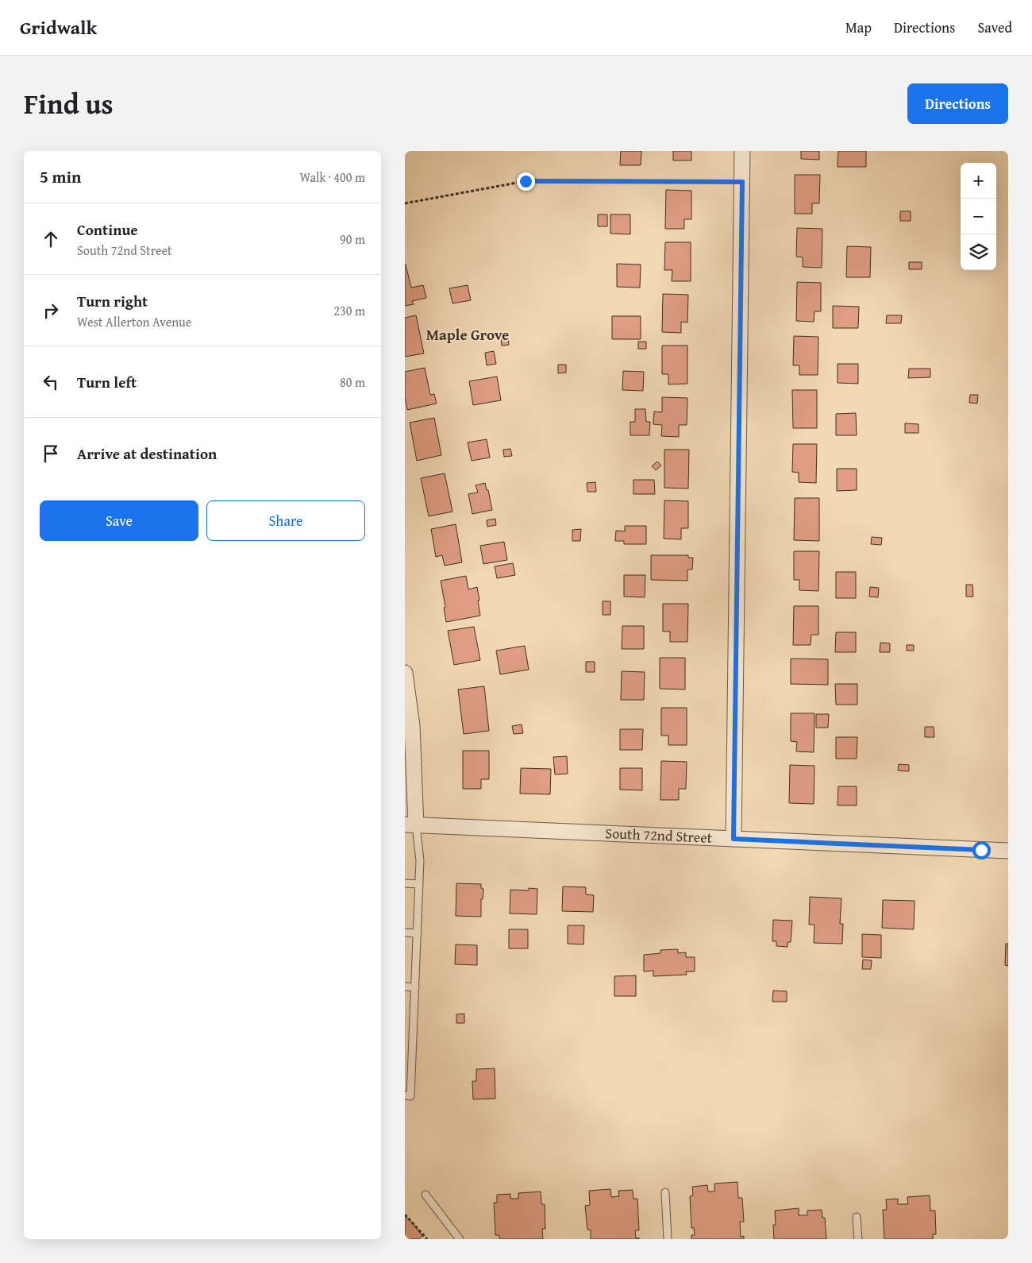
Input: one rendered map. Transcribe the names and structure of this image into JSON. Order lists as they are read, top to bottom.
{
  "streets": {
    "street": ["South 72nd Street"]
  },
  "districts": ["Maple Grove"],
  "page": {
    "header": "Gridwalk",
    "nav": ["Map", "Directions", "Saved"],
    "title": "Find us",
    "buttons": [
      "Directions",
      ["Save", "Share"]
    ],
    "heading": ["5 min", "Walk · 400 m"],
    "map_buttons": ["+", "−"],
    "list": [
      ["Continue", "South 72nd Street", "90 m"],
      ["Turn right", "West Allerton Avenue", "230 m"],
      ["Turn left", "80 m"],
      "Arrive at destination"
    ]
  }
}
